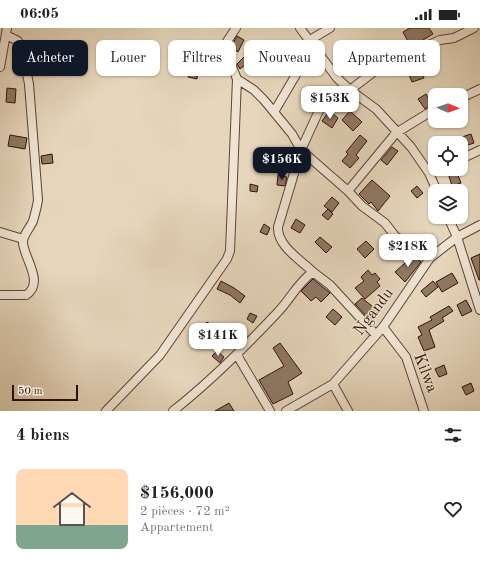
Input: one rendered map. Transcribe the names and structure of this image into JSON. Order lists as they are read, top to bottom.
{
  "streets": {
    "street": ["Ngandu", "Kilwa"]
  },
  "crossings": [
    ["Ngandu", "Kilwa"]
  ],
  "scale_bar": "50 m",
  "north": "right",
  "page": {
    "status": "06:05",
    "chip": [
      "Acheter",
      "Louer",
      "Filtres",
      "Nouveau",
      "Appartement"
    ],
    "price": [
      "$153K",
      "$156K",
      "$218K",
      "$141K"
    ],
    "scale": "50 m",
    "heading": "4 biens",
    "list": [
      {
        "name": "$156,000",
        "note": "2 pièces · 72 m² · Appartement"
      }
    ]
  }
}
